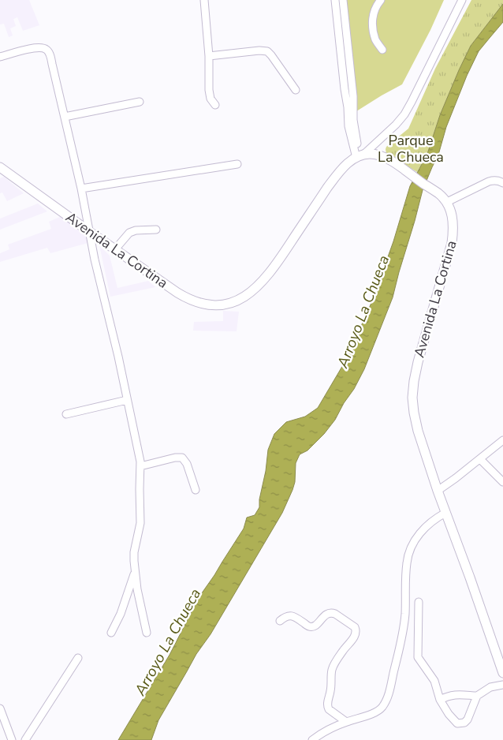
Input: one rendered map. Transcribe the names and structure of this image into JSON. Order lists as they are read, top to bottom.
{
  "streets": {
    "main road": ["Avenida La Cortina"]
  },
  "water": ["Arroyo La Chueca"],
  "parks": ["Parque La Chueca"]
}
